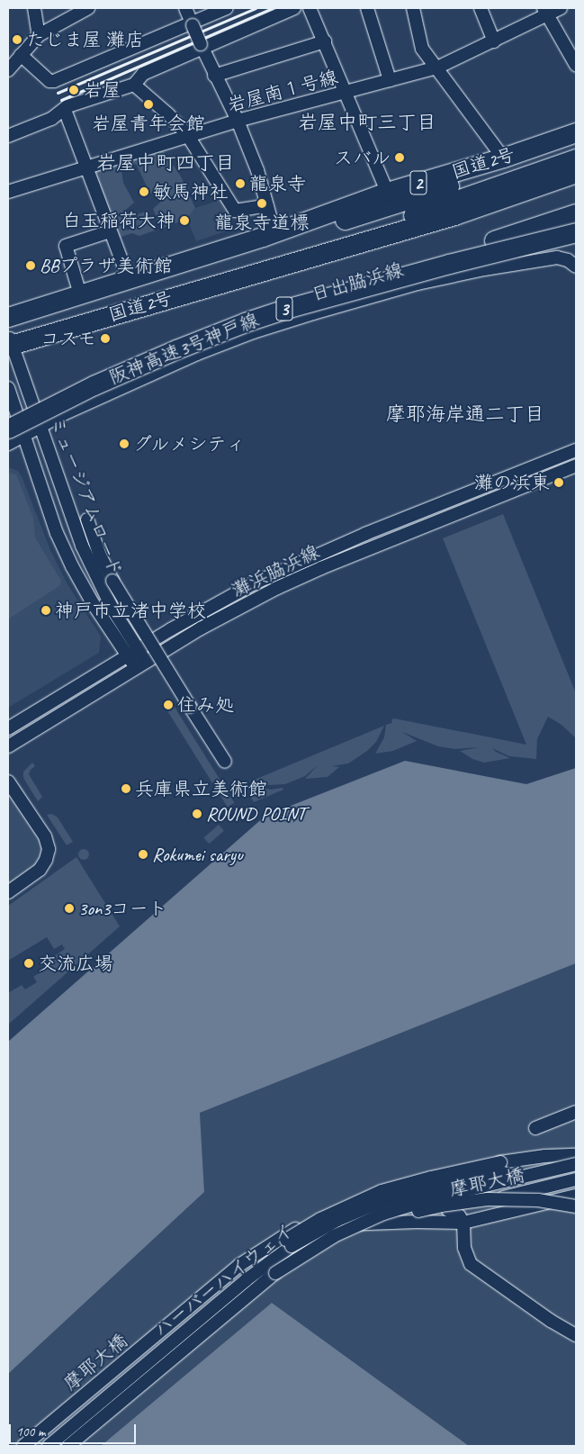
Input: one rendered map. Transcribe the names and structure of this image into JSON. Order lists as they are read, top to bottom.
{
  "streets": {
    "highway": [
      "国道2号",
      "2",
      "3",
      "阪神高速3号神戸線"
    ],
    "street": [
      "岩屋南１号線",
      "日出脇浜線",
      "ミュージアムロード",
      "灘浜脇浜線",
      "摩耶大橋",
      "ハーバーハイウェイ"
    ]
  },
  "crossings": [
    ["国道2号", "ミュージアムロード"],
    ["日出脇浜線", "阪神高速3号神戸線"],
    ["日出脇浜線", "ミュージアムロード"],
    ["阪神高速3号神戸線", "ミュージアムロード"],
    ["ミュージアムロード", "灘浜脇浜線"]
  ],
  "districts": ["岩屋中町三丁目", "岩屋中町四丁目", "摩耶海岸通二丁目"],
  "places": [
    "たじま屋 灘店",
    "岩屋",
    "岩屋青年会館",
    "スバル",
    "龍泉寺",
    "敏馬神社",
    "龍泉寺道標",
    "白玉稲荷大神",
    "BBプラザ美術館",
    "コスモ",
    "グルメシティ",
    "灘の浜東",
    "神戸市立渚中学校",
    "住み処",
    "兵庫県立美術館",
    "ROUND POINT",
    "Rokumei saryu",
    "3on3コート",
    "交流広場"
  ],
  "scale_bar": "100 m"
}
